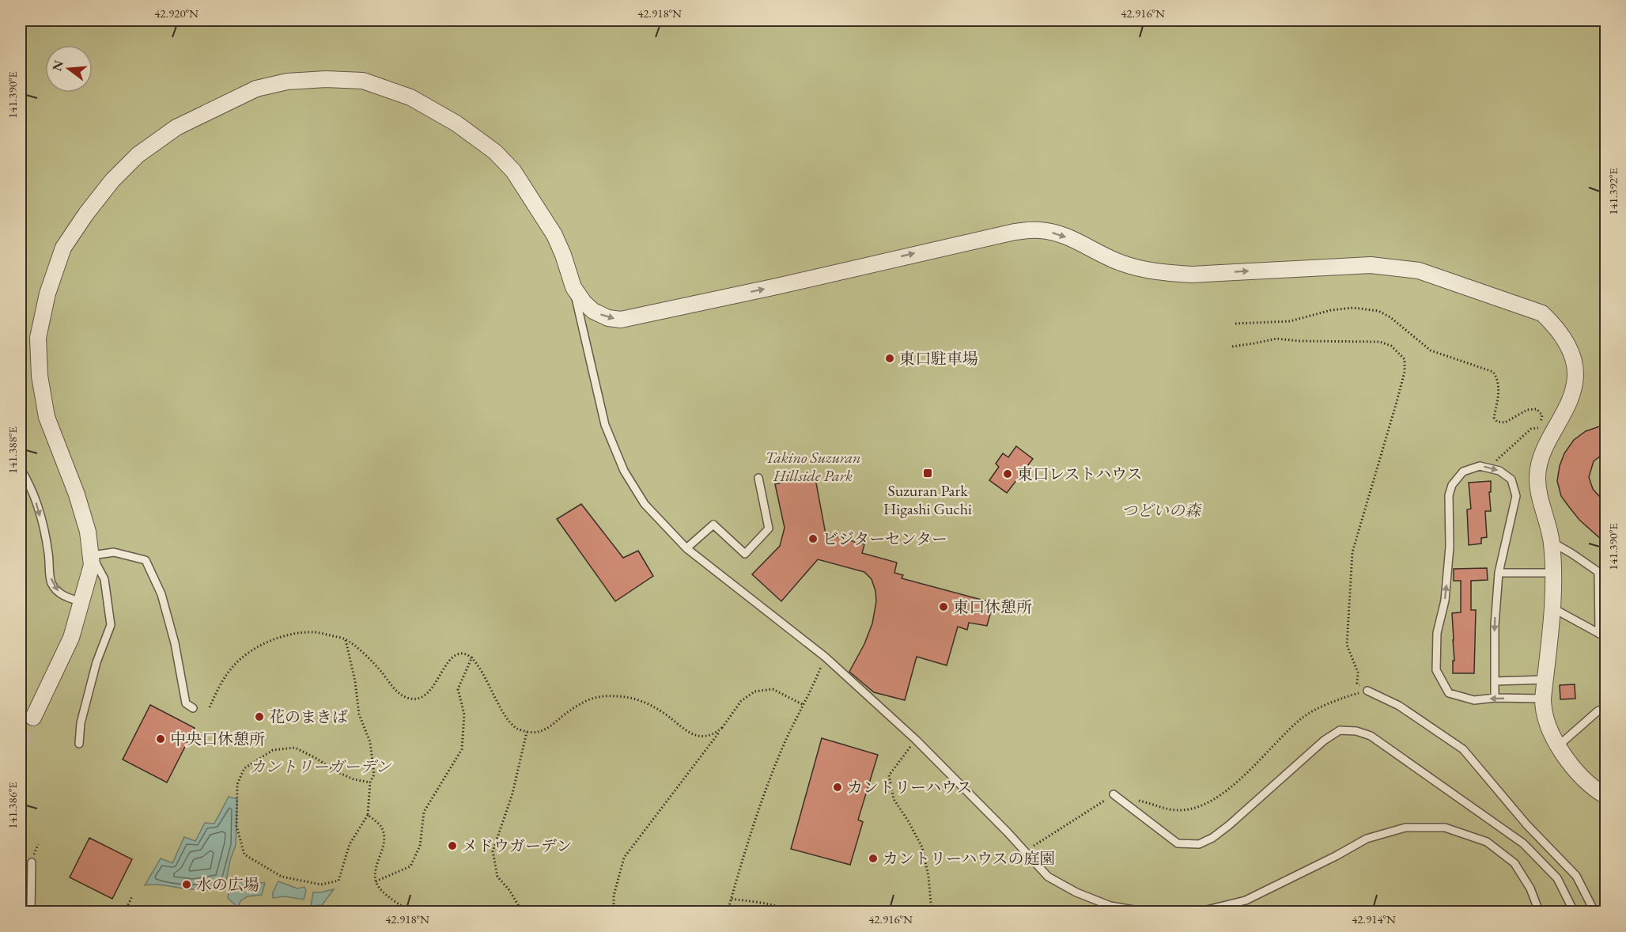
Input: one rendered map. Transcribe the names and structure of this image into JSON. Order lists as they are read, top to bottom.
{
  "parks": ["Takino Suzuran Hillside Park", "つどいの森", "カントリーガーデン"],
  "places": {
    "other": [
      "東口駐車場",
      "東口レストハウス",
      "ビジターセンター",
      "東口休憩所",
      "花のまきば",
      "中央口休憩所",
      "カントリーハウス",
      "メドウガーデン",
      "カントリーハウスの庭園",
      "水の広場"
    ],
    "transit": ["Suzuran Park Higashi Guchi"]
  },
  "north": "left",
  "coordinates": [
    "42.920°N",
    "42.918°N",
    "42.916°N",
    "141.390°E",
    "141.392°E",
    "141.388°E",
    "141.386°E",
    "42.914°N"
  ]
}
